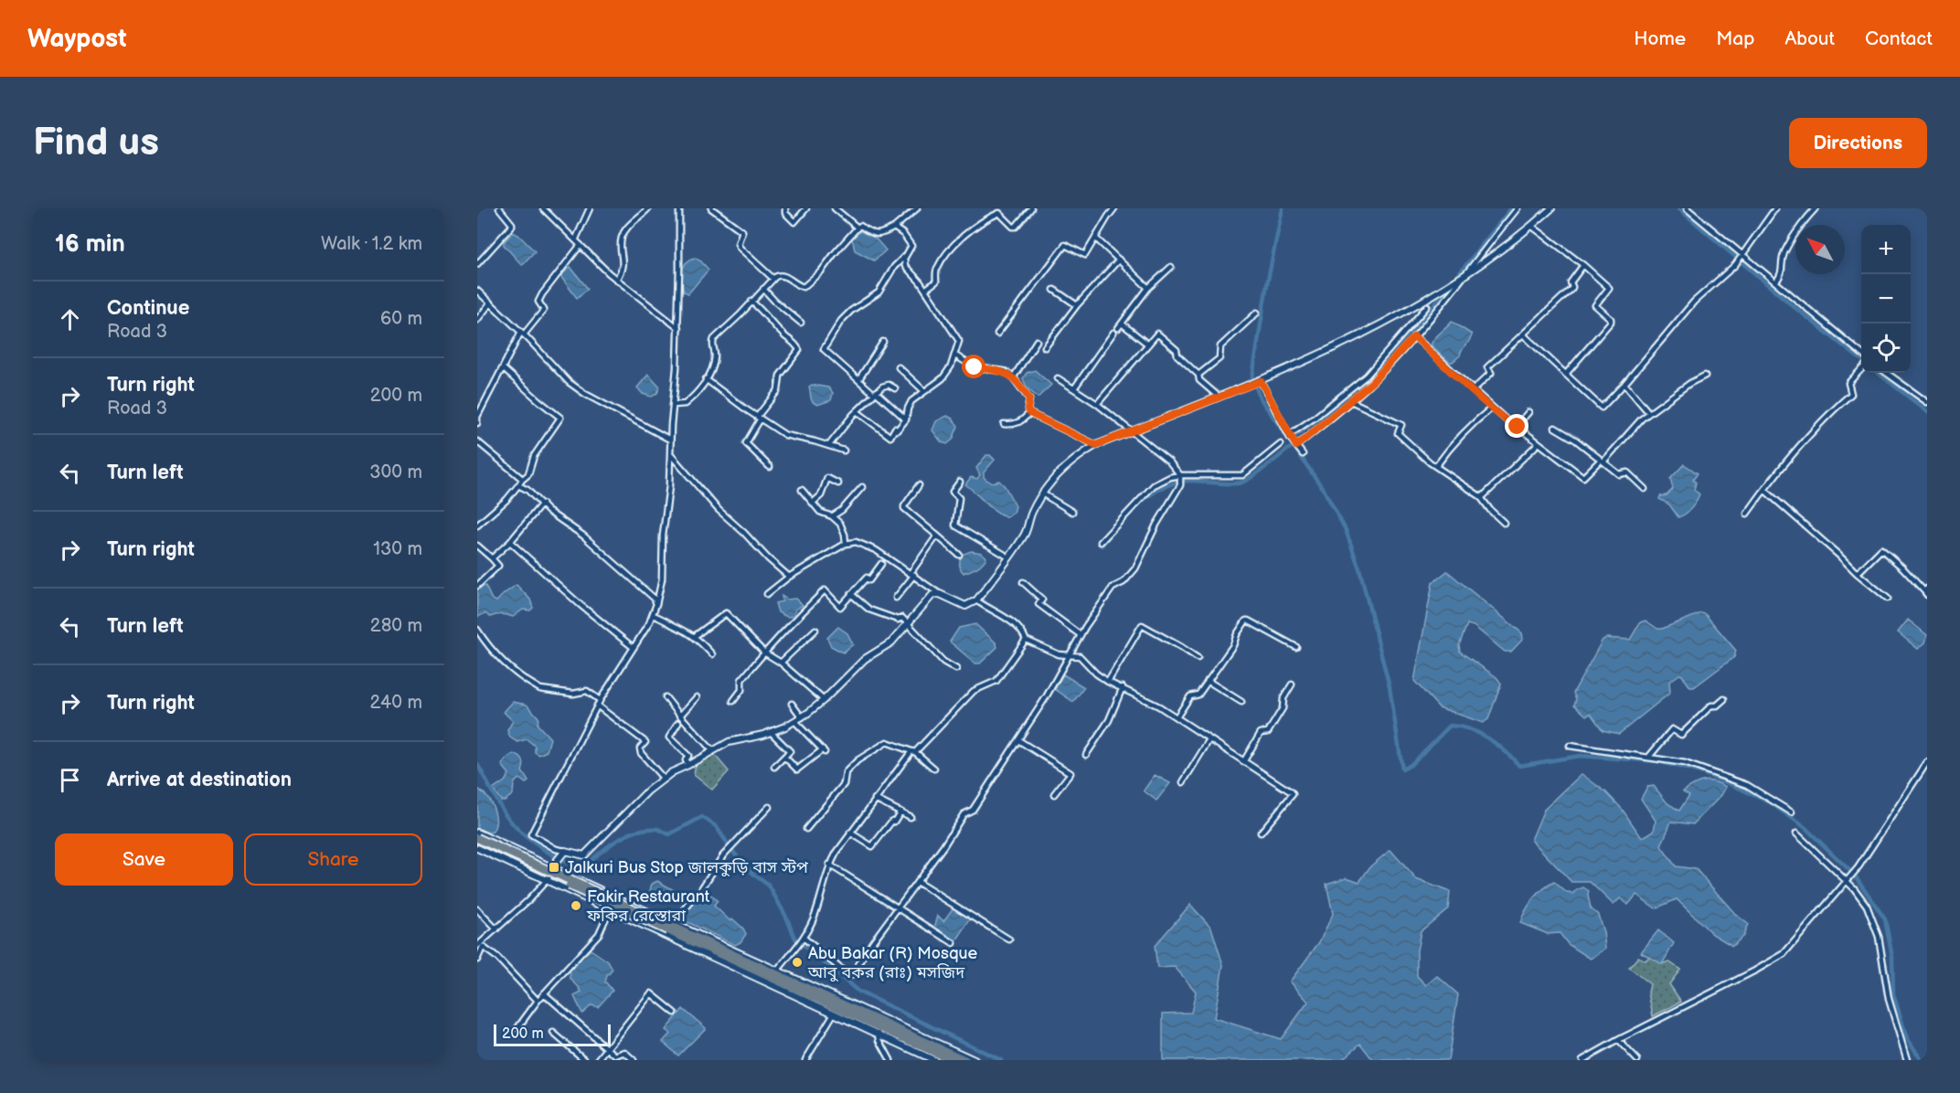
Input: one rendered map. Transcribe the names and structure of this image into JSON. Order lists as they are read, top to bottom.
{
  "places": {
    "transit": ["Jalkuri Bus Stop জালকুড়ি বাস স্টপ"],
    "other": ["Fakir Restaurant ফকির রেস্তোরা", "Abu Bakar (R) Mosque আবু বকর (রাঃ) মসজিদ"]
  },
  "scale_bar": "200 m",
  "north": "top left",
  "page": {
    "header": "Waypost",
    "nav": [
      "Home",
      "Map",
      "About",
      "Contact"
    ],
    "buttons": [
      "Directions",
      ["Save", "Share"]
    ],
    "title": "Find us",
    "heading": ["16 min", "Walk · 1.2 km"],
    "map_buttons": ["+", "−"],
    "list": [
      ["Continue", "Road 3", "60 m"],
      ["Turn right", "Road 3", "200 m"],
      ["Turn left", "300 m"],
      ["Turn right", "130 m"],
      ["Turn left", "280 m"],
      ["Turn right", "240 m"],
      "Arrive at destination"
    ],
    "scale": "200 m"
  }
}
